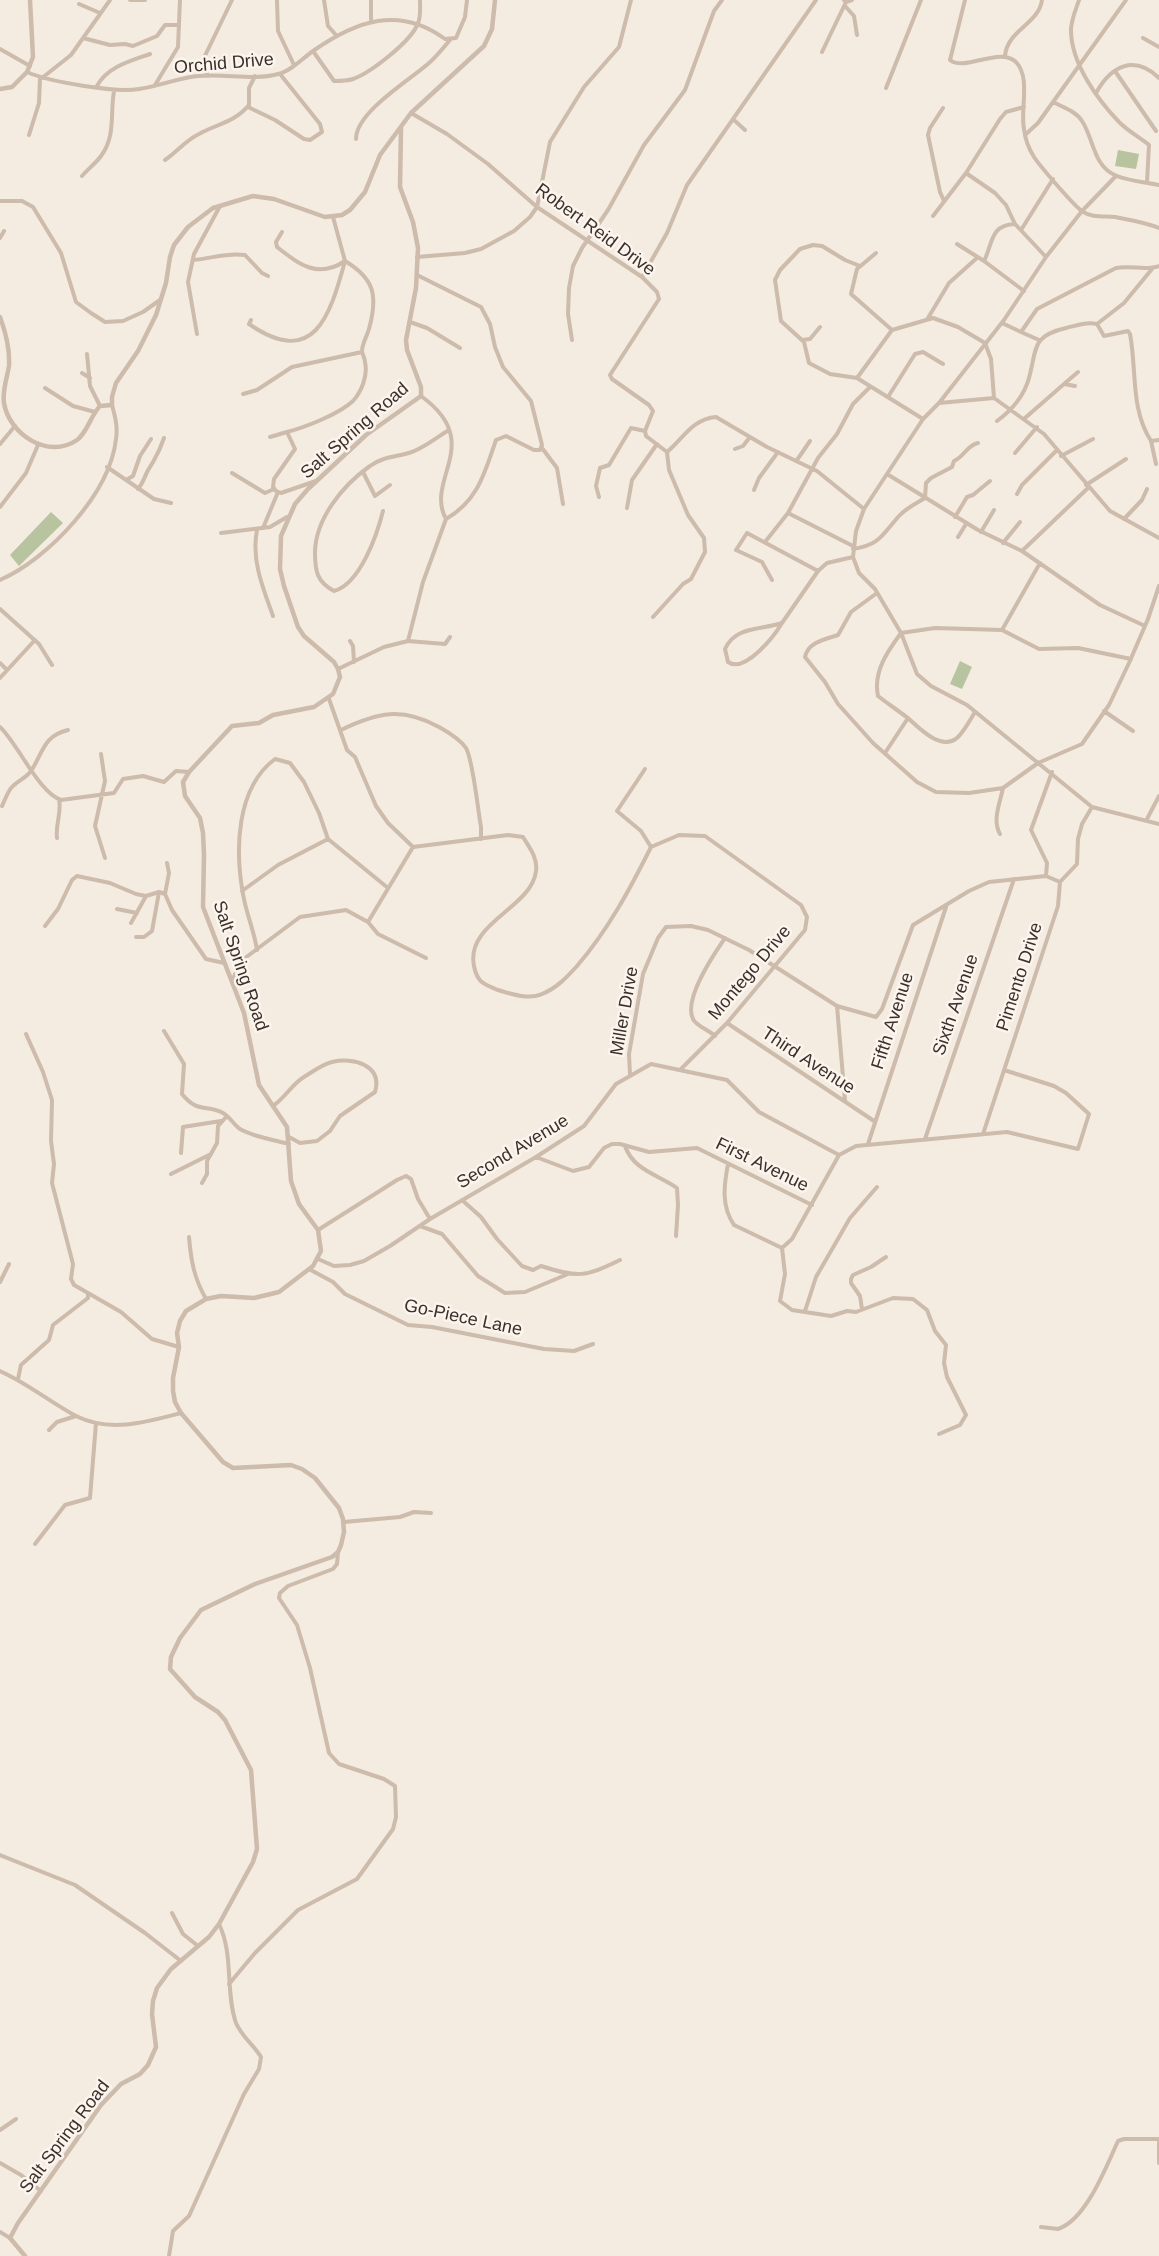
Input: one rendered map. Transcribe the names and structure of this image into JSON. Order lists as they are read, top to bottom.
{
  "streets": {
    "street": [
      "Orchid Drive",
      "Robert Reid Drive",
      "Salt Spring Road",
      "Montego Drive",
      "Pimento Drive",
      "Sixth Avenue",
      "Miller Drive",
      "Fifth Avenue",
      "Third Avenue",
      "Second Avenue",
      "First Avenue",
      "Go-Piece Lane"
    ]
  },
  "crossings": [
    ["Montego Drive", "Third Avenue"],
    ["Montego Drive", "Second Avenue"],
    ["Miller Drive", "Second Avenue"],
    ["Fifth Avenue", "Third Avenue"],
    ["Second Avenue", "First Avenue"]
  ]
}
